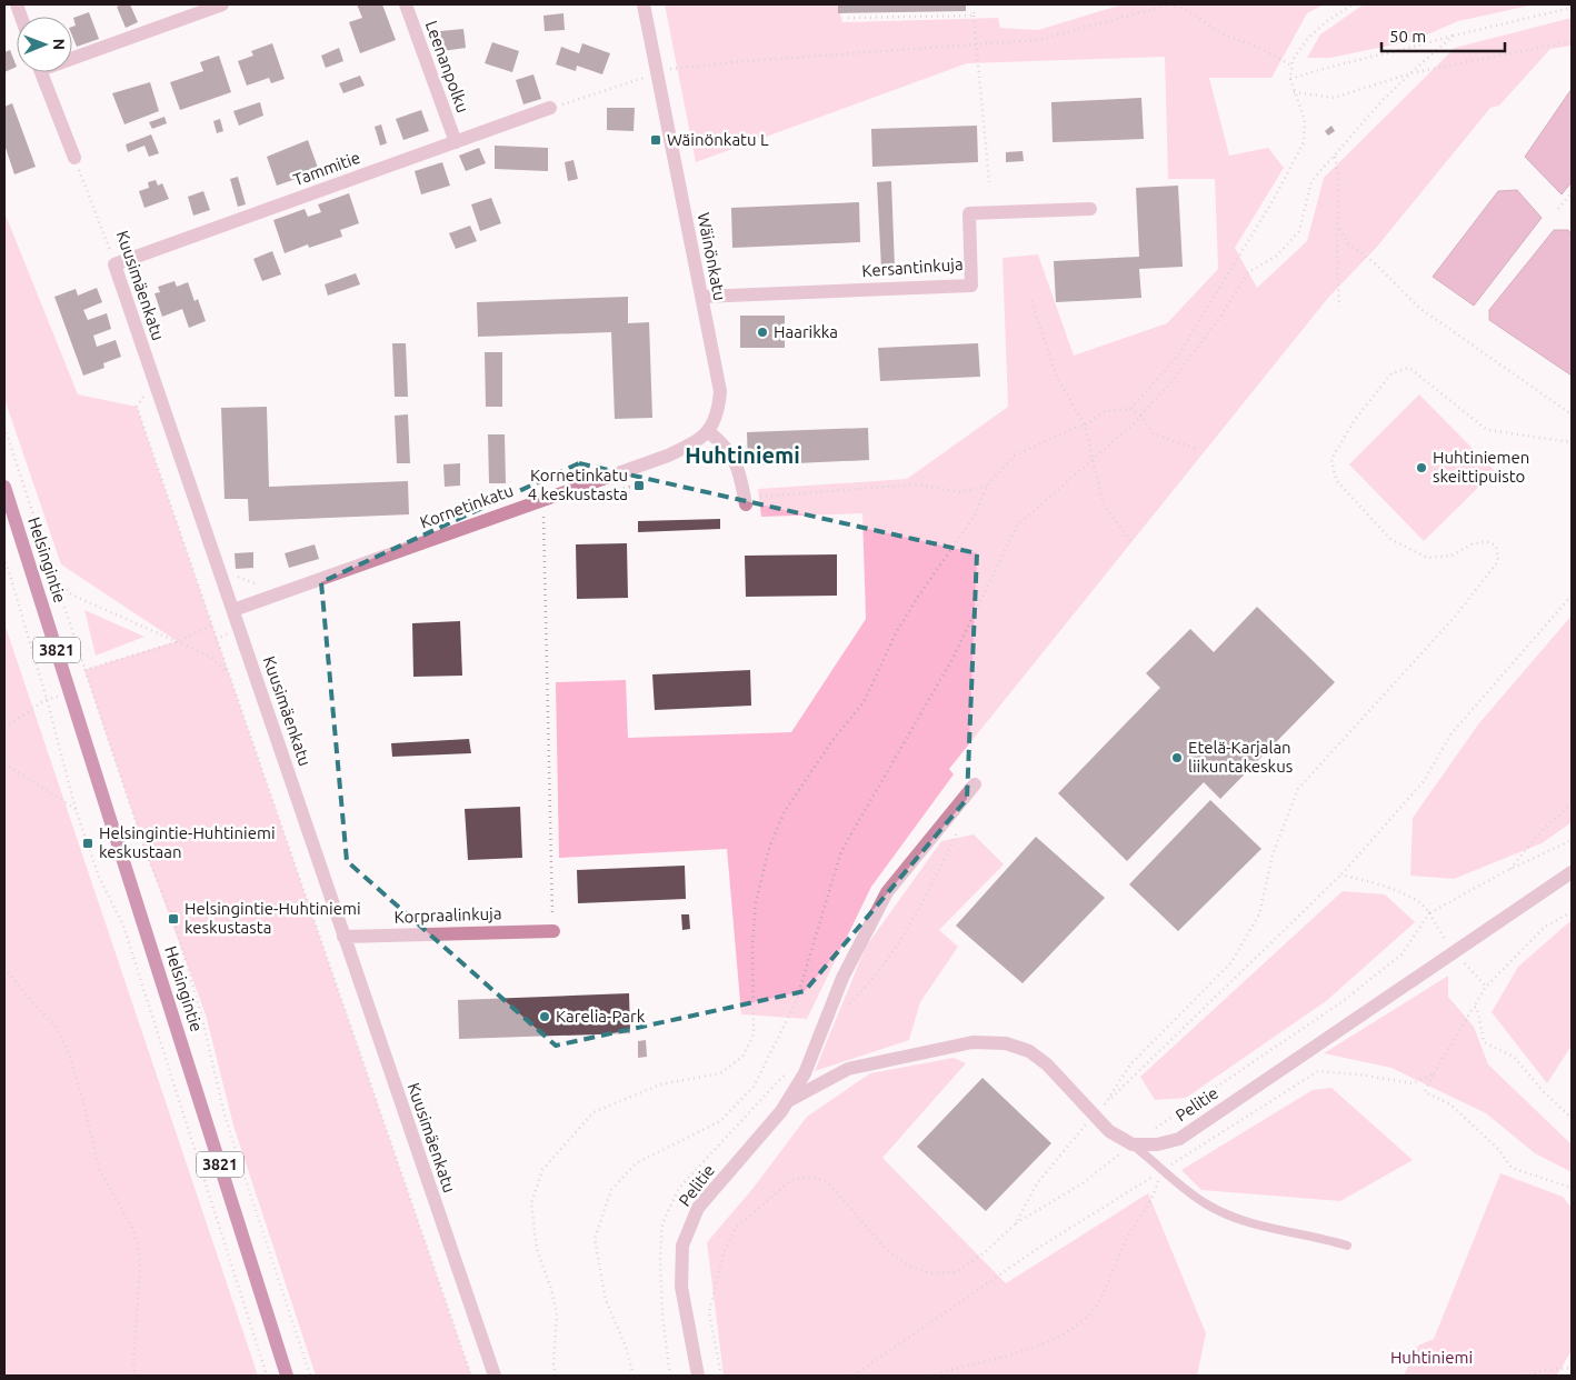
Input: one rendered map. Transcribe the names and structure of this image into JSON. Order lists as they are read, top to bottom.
{
  "streets": {
    "main road": ["Helsingintie", "3821"],
    "street": [
      "Leenanpolku",
      "Tammitie",
      "Wäinönkatu",
      "Kersantinkuja",
      "Kuusimäenkatu",
      "Kornetinkatu",
      "Korpraalinkuja",
      "Pelitie"
    ]
  },
  "crossings": [
    ["Leenanpolku", "Tammitie"],
    ["Tammitie", "Kuusimäenkatu"],
    ["Wäinönkatu", "Kersantinkuja"],
    ["Wäinönkatu", "Kornetinkatu"],
    ["Kuusimäenkatu", "Kornetinkatu"],
    ["Kuusimäenkatu", "Korpraalinkuja"]
  ],
  "districts": ["Huhtiniemi"],
  "parks": ["Huhtiniemi"],
  "places": {
    "transit": [
      "Wäinönkatu L",
      "Kornetinkatu 4 keskustasta",
      "Helsingintie-Huhtiniemi keskustaan",
      "Helsingintie-Huhtiniemi keskustasta"
    ],
    "other": [
      "Haarikka",
      "Huhtiniemen skeittipuisto",
      "Etelä-Karjalan liikuntakeskus",
      "Karelia-Park"
    ]
  },
  "scale_bar": "50 m",
  "north": "right"
}
